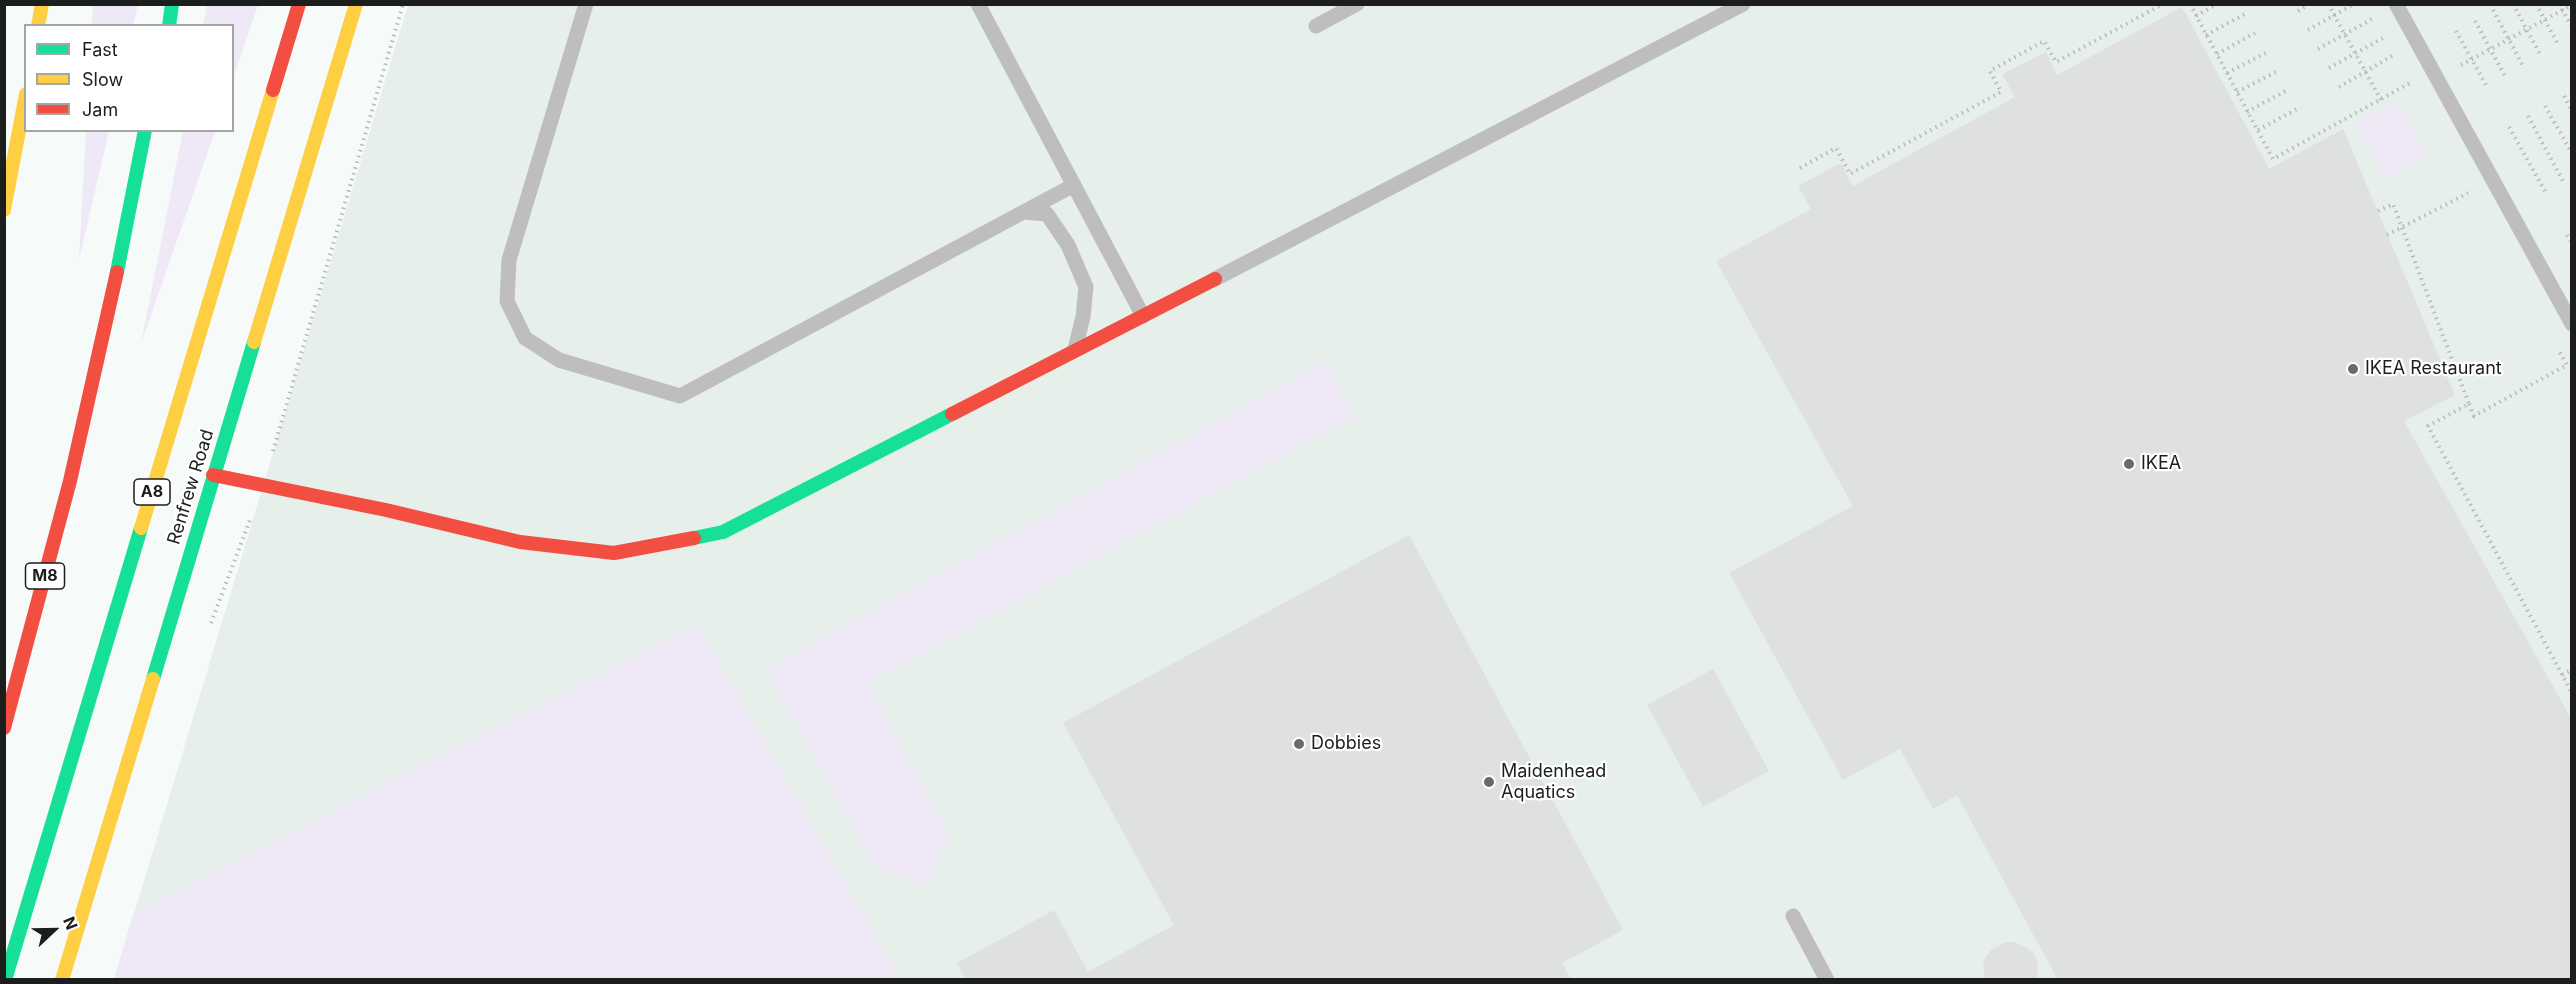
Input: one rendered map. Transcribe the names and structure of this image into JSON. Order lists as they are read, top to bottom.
{
  "streets": {
    "main road": ["Renfrew Road", "A8", "M8"]
  },
  "places": [
    "IKEA Restaurant",
    "IKEA",
    "Dobbies",
    "Maidenhead Aquatics"
  ],
  "legend": ["Fast", "Slow", "Jam"],
  "north": "right"
}
